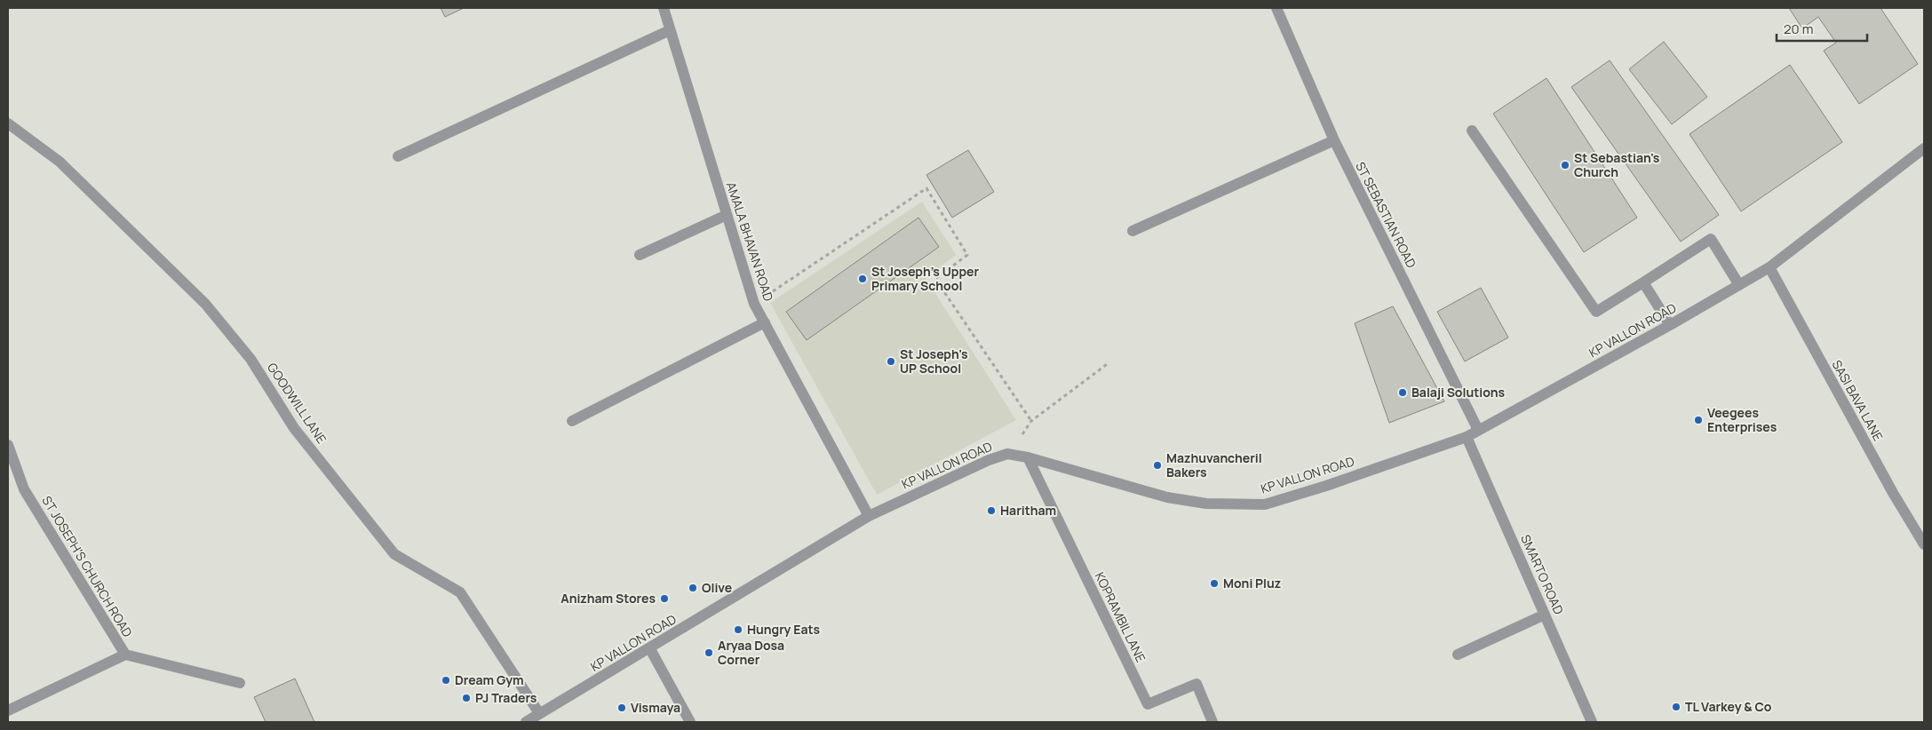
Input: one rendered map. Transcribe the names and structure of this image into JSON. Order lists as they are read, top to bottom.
{
  "streets": {
    "street": [
      "ST SEBASTIAN ROAD",
      "AMALA BHAVAN ROAD",
      "KP VALLON ROAD",
      "SASI BAVA LANE",
      "GOODWILL LANE",
      "ST JOSEPH'S CHURCH ROAD",
      "SMARTO ROAD",
      "KOPRAMBIL LANE"
    ]
  },
  "crossings": [
    ["ST SEBASTIAN ROAD", "KP VALLON ROAD"],
    ["AMALA BHAVAN ROAD", "KP VALLON ROAD"],
    ["KP VALLON ROAD", "SASI BAVA LANE"],
    ["KP VALLON ROAD", "GOODWILL LANE"],
    ["KP VALLON ROAD", "SMARTO ROAD"],
    ["KP VALLON ROAD", "KOPRAMBIL LANE"]
  ],
  "places": [
    "St Sebastian's Church",
    "St Joseph's Upper Primary School",
    "St Joseph's UP School",
    "Balaji Solutions",
    "Veegees Enterprises",
    "Mazhuvancheril Bakers",
    "Haritham",
    "Moni Pluz",
    "Olive",
    "Anizham Stores",
    "Hungry Eats",
    "Aryaa Dosa Corner",
    "Dream Gym",
    "PJ Traders",
    "TL Varkey & Co",
    "Vismaya"
  ],
  "scale_bar": "20 m"
}
